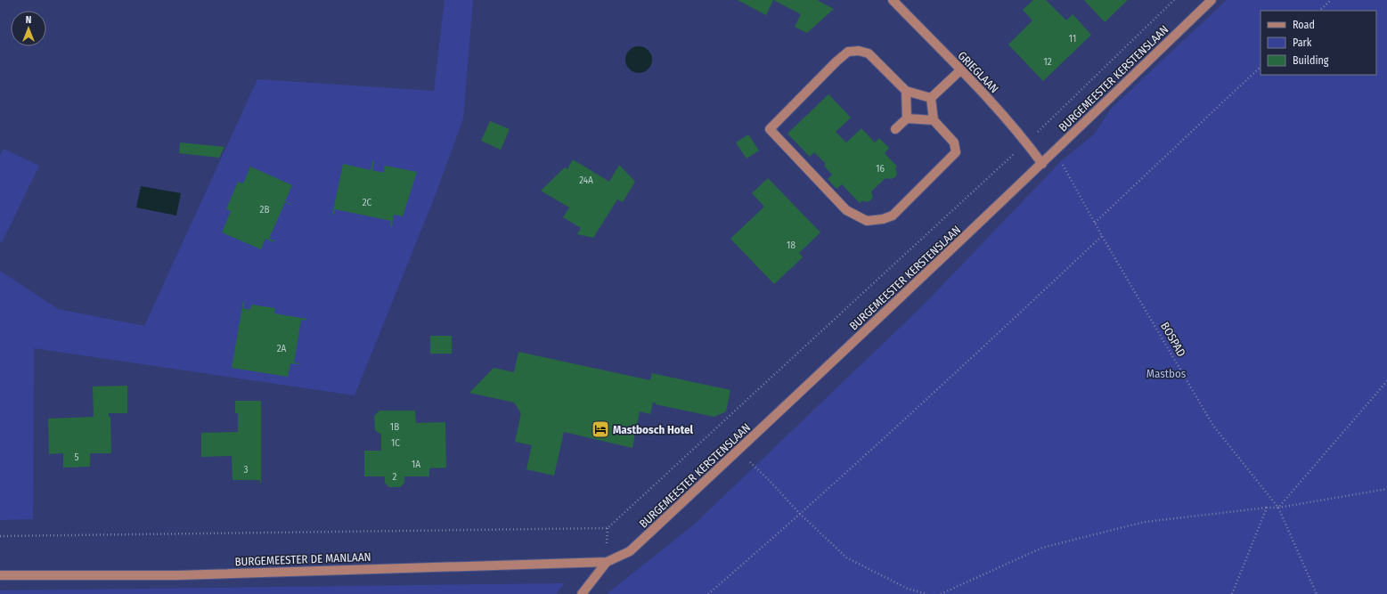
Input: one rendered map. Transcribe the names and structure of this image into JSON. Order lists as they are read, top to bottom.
{
  "streets": {
    "street": ["GRIEGLAAN", "BURGEMEESTER KERSTENSLAAN", "BURGEMEESTER DE MANLAAN"],
    "path": ["BOSPAD"]
  },
  "crossings": [
    ["GRIEGLAAN", "BURGEMEESTER KERSTENSLAAN"],
    ["GRIEGLAAN", "BOSPAD"],
    ["BURGEMEESTER KERSTENSLAAN", "BOSPAD"],
    ["BURGEMEESTER KERSTENSLAAN", "BURGEMEESTER DE MANLAAN"]
  ],
  "parks": ["Mastbos"],
  "places": {
    "hotel": ["Mastbosch Hotel"]
  },
  "house_numbers": [
    "11",
    "12",
    "16",
    "24A",
    "2C",
    "2B",
    "18",
    "2A",
    "1B",
    "1C",
    "5",
    "1A",
    "3",
    "2"
  ],
  "legend": ["Road", "Park", "Building"],
  "north": "top"
}
